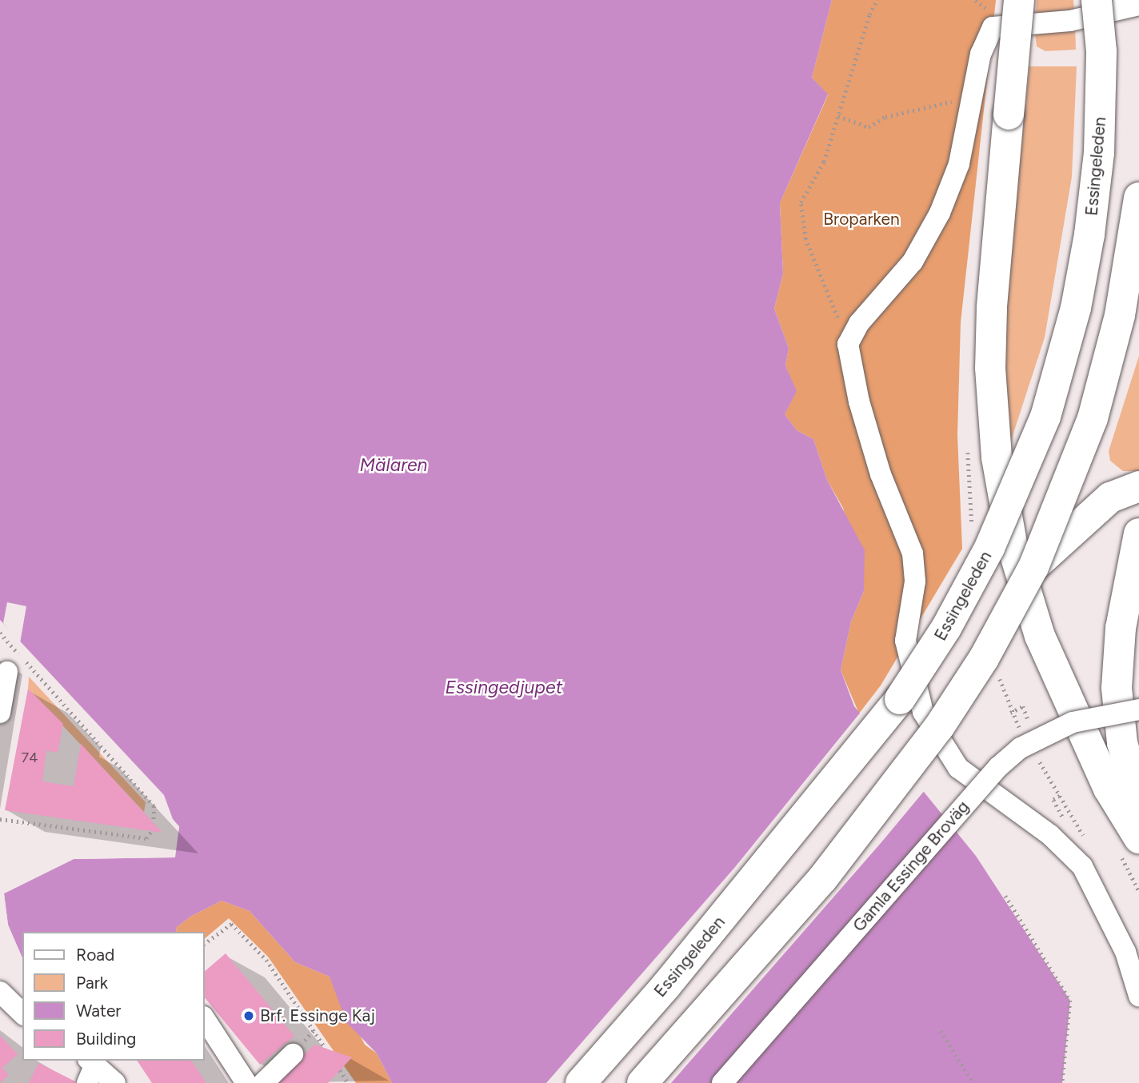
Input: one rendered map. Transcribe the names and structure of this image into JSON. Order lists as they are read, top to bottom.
{
  "streets": {
    "highway": ["Essingeleden"],
    "street": ["Gamla Essinge Broväg"]
  },
  "water": ["Mälaren", "Essingedjupet"],
  "parks": ["Broparken"],
  "places": ["Brf. Essinge Kaj"],
  "house_numbers": ["74"],
  "legend": [
    "Road",
    "Park",
    "Water",
    "Building"
  ]
}
